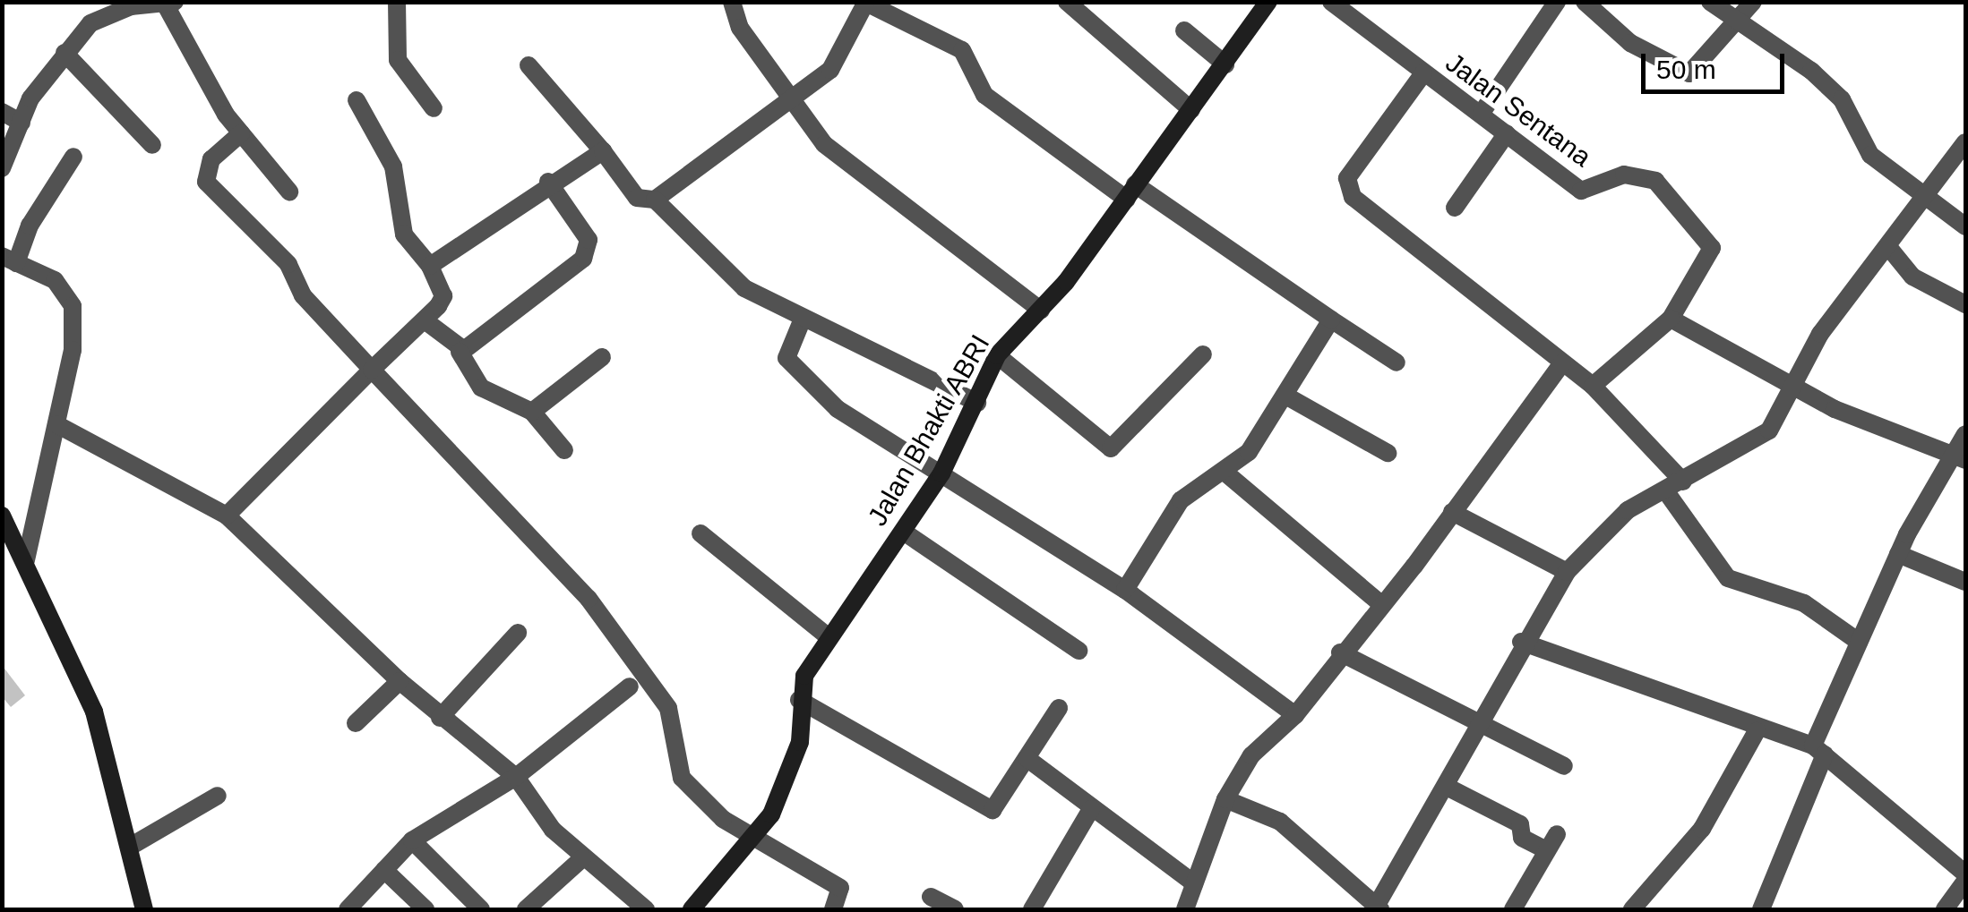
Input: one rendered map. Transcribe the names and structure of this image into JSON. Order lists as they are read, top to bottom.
{
  "streets": {
    "street": ["Jalan Sentana", "Jalan Bhakti ABRI"]
  },
  "scale_bar": "50 m"
}
